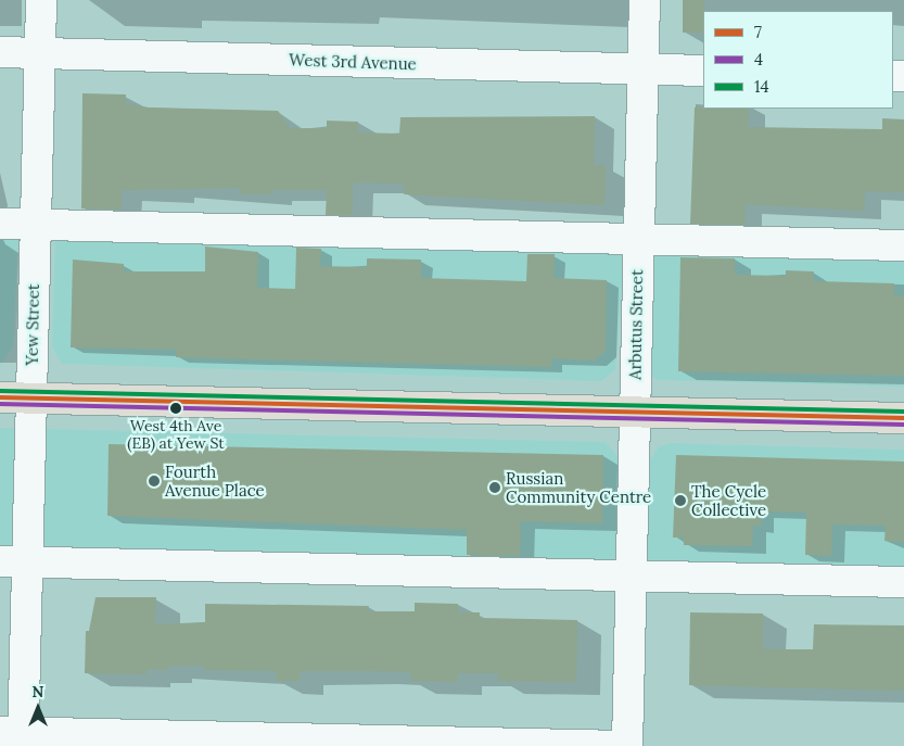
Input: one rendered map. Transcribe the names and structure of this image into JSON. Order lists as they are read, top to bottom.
{
  "streets": {
    "street": ["West 3rd Avenue", "Yew Street", "Arbutus Street"]
  },
  "crossings": [
    ["West 3rd Avenue", "Yew Street"],
    ["West 3rd Avenue", "Arbutus Street"]
  ],
  "places": [
    "West 4th Ave (EB) at Yew St",
    "Fourth Avenue Place",
    "Russian Community Centre",
    "The Cycle Collective"
  ],
  "lines": ["transit line 14", "transit line 7", "transit line 4"],
  "legend": ["7", "4", "14"],
  "north": "top"
}
